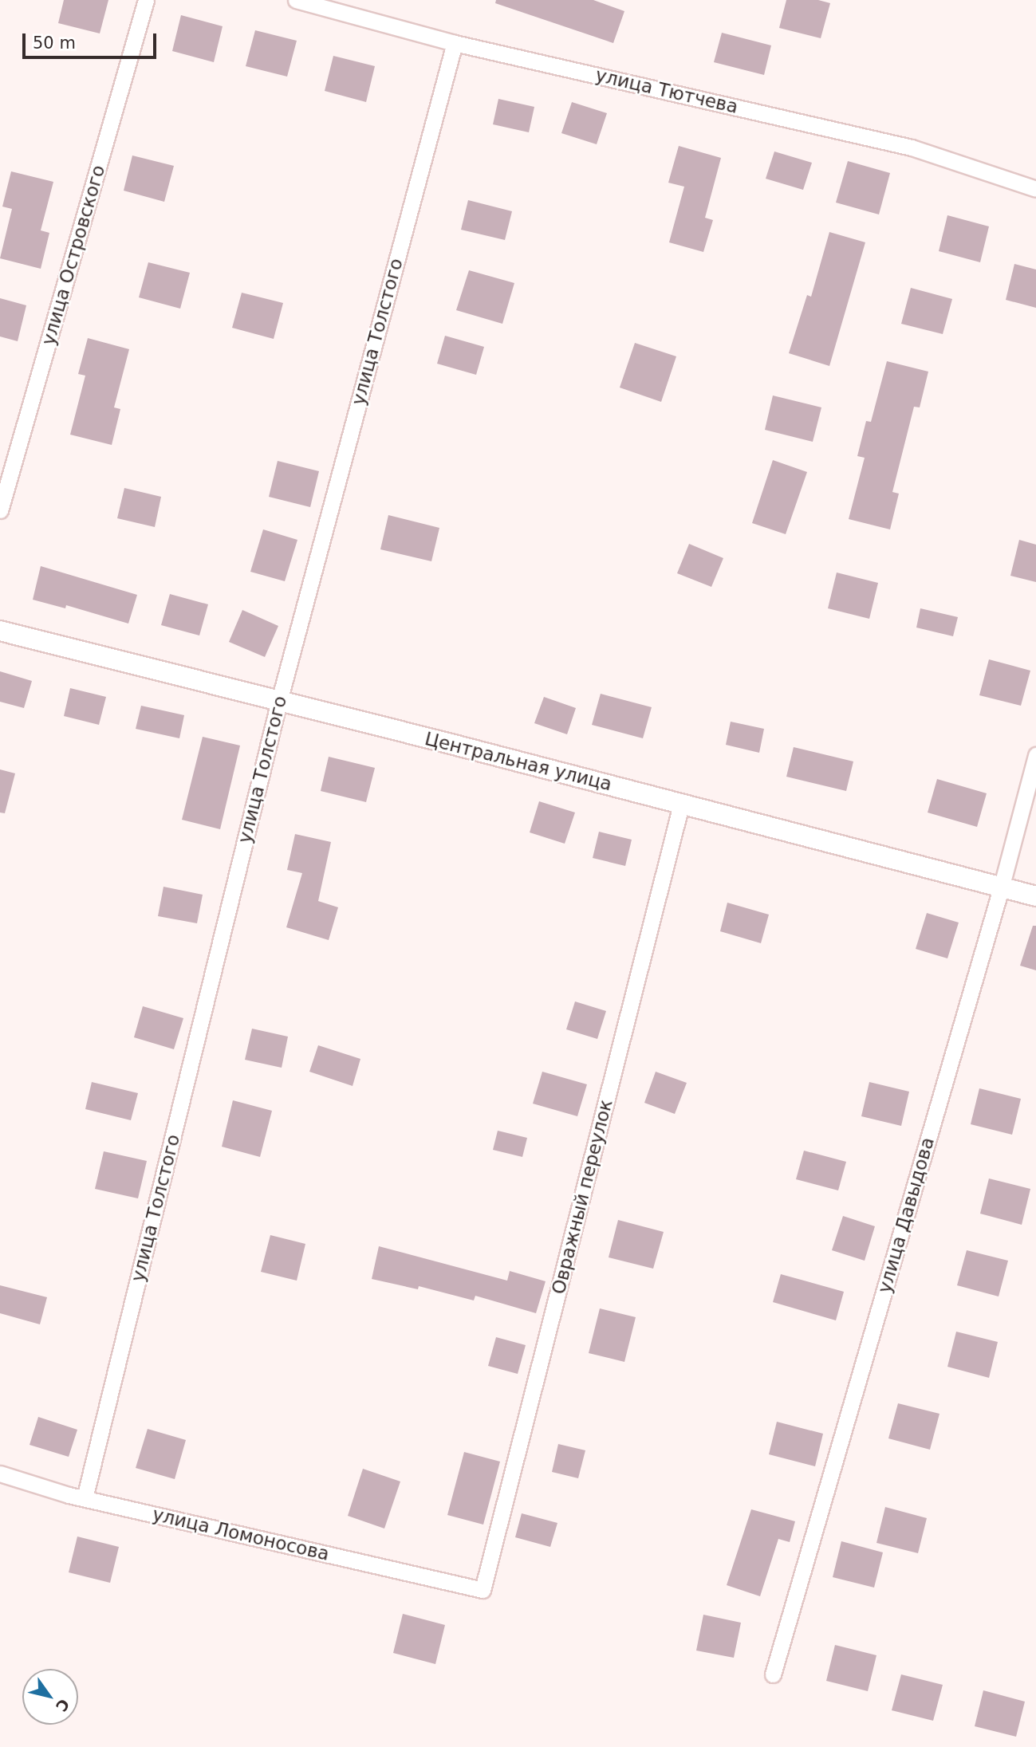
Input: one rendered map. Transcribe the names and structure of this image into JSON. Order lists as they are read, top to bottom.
{
  "streets": {
    "street": [
      "улица Тютчева",
      "улица Островского",
      "улица Толстого",
      "Центральная улица",
      "Овражный переулок",
      "улица Давыдова",
      "улица Ломоносова"
    ]
  },
  "crossings": [
    ["улица Тютчева", "улица Толстого"],
    ["улица Толстого", "Центральная улица"],
    ["улица Толстого", "улица Ломоносова"],
    ["Центральная улица", "Овражный переулок"],
    ["Центральная улица", "улица Давыдова"],
    ["Овражный переулок", "улица Ломоносова"]
  ],
  "scale_bar": "50 m",
  "north": "bottom right"
}
